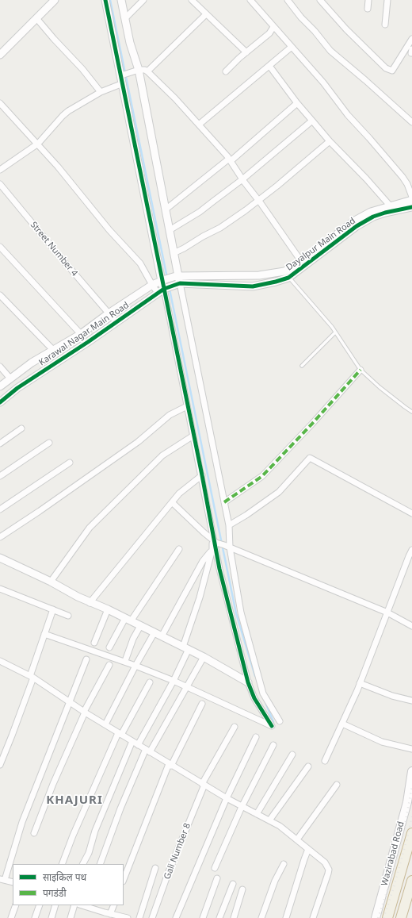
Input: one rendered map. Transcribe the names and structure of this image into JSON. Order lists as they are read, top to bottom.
{
  "streets": {
    "highway": ["Wazirabad Road"],
    "street": [
      "Dayalpur Main Road",
      "Street Number 4",
      "Karawal Nagar Main Road",
      "Gali Number 8"
    ]
  },
  "crossings": [
    ["Dayalpur Main Road", "Karawal Nagar Main Road"],
    ["Street Number 4", "Karawal Nagar Main Road"]
  ],
  "districts": ["KHAJURI"],
  "legend": ["साइकिल पथ", "पगडंडी"]
}
